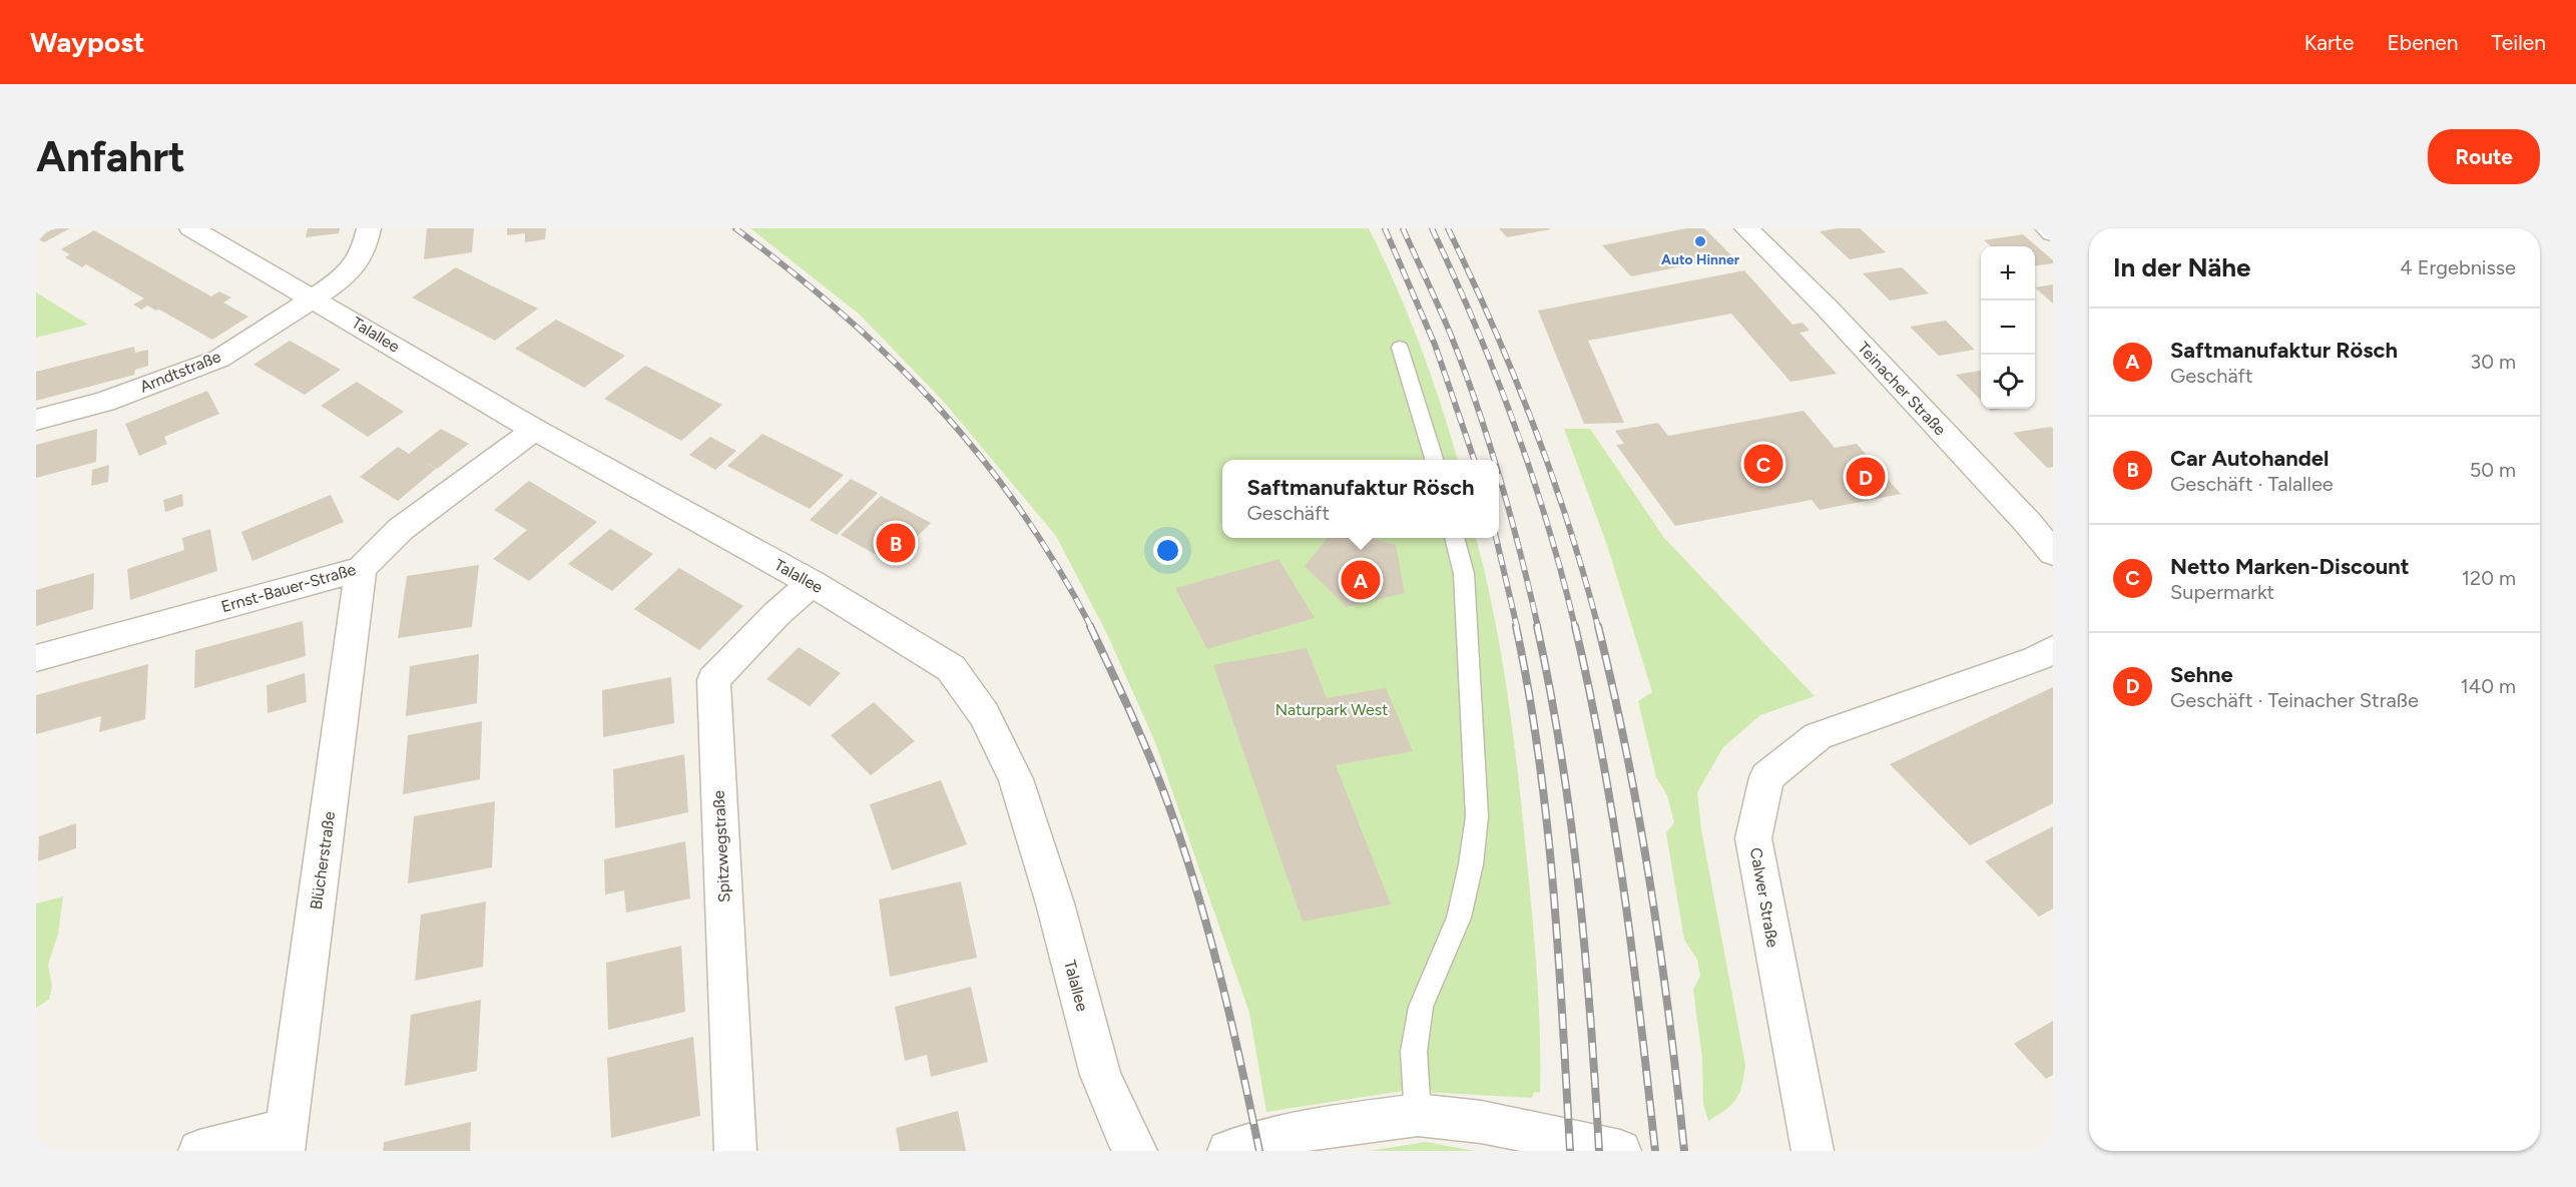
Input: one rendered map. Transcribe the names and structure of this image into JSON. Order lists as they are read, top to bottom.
{
  "streets": {
    "street": [
      "Talallee",
      "Arndtstraße",
      "Teinacher Straße",
      "Ernst-Bauer-Straße",
      "Spitzwegstraße",
      "Blücherstraße",
      "Calwer Straße"
    ]
  },
  "crossings": [
    ["Talallee", "Arndtstraße"],
    ["Talallee", "Ernst-Bauer-Straße"],
    ["Talallee", "Spitzwegstraße"],
    ["Ernst-Bauer-Straße", "Blücherstraße"]
  ],
  "parks": ["Naturpark West"],
  "places": ["Auto Hinner"],
  "page": {
    "header": "Waypost",
    "nav": ["Karte", "Ebenen", "Teilen"],
    "buttons": "Route",
    "title": "Anfahrt",
    "heading": ["In der Nähe", "4 Ergebnisse"],
    "map_buttons": ["+", "−"],
    "list": [
      {
        "mark": "A",
        "name": "Saftmanufaktur Rösch",
        "note": "Geschäft",
        "value": "30 m"
      },
      {
        "mark": "B",
        "name": "Car Autohandel",
        "note": "Geschäft · Talallee",
        "value": "50 m"
      },
      {
        "mark": "C",
        "name": "Netto Marken-Discount",
        "note": "Supermarkt",
        "value": "120 m"
      },
      {
        "mark": "D",
        "name": "Sehne",
        "note": "Geschäft · Teinacher Straße",
        "value": "140 m"
      }
    ],
    "pins": [
      "C",
      "D",
      "B",
      "A"
    ],
    "popup": ["Saftmanufaktur Rösch", "Geschäft"]
  }
}
